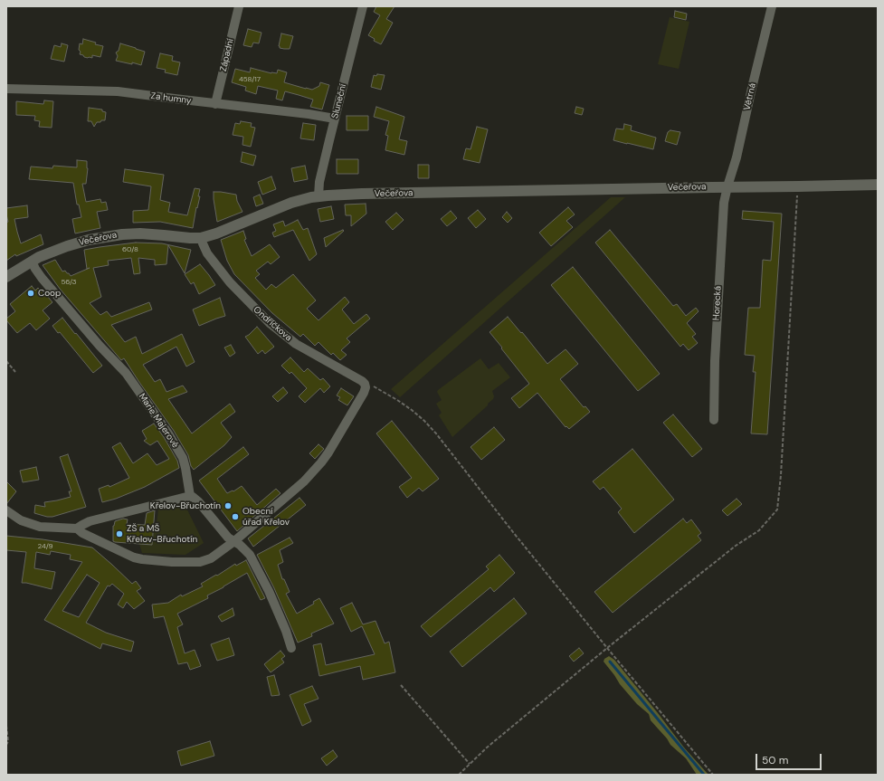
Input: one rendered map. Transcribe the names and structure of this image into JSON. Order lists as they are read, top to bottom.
{
  "streets": {
    "street": [
      "Západní",
      "Větrná",
      "Za humny",
      "Sluneční",
      "Večeřova",
      "Horecká",
      "Ondříčkova",
      "Marie Majerové"
    ]
  },
  "crossings": [
    ["Západní", "Za humny"],
    ["Větrná", "Večeřova"],
    ["Větrná", "Horecká"],
    ["Za humny", "Sluneční"],
    ["Sluneční", "Večeřova"],
    ["Večeřova", "Horecká"],
    ["Večeřova", "Ondříčkova"],
    ["Večeřova", "Marie Majerové"]
  ],
  "places": [
    "Coop",
    "Křelov-Břuchotín",
    "Obecní úřad Křelov",
    "ZŠ a MŠ Křelov-Břuchotín"
  ],
  "house_numbers": [
    "458/17",
    "60/8",
    "56/3",
    "24/9"
  ],
  "scale_bar": "50 m"
}
